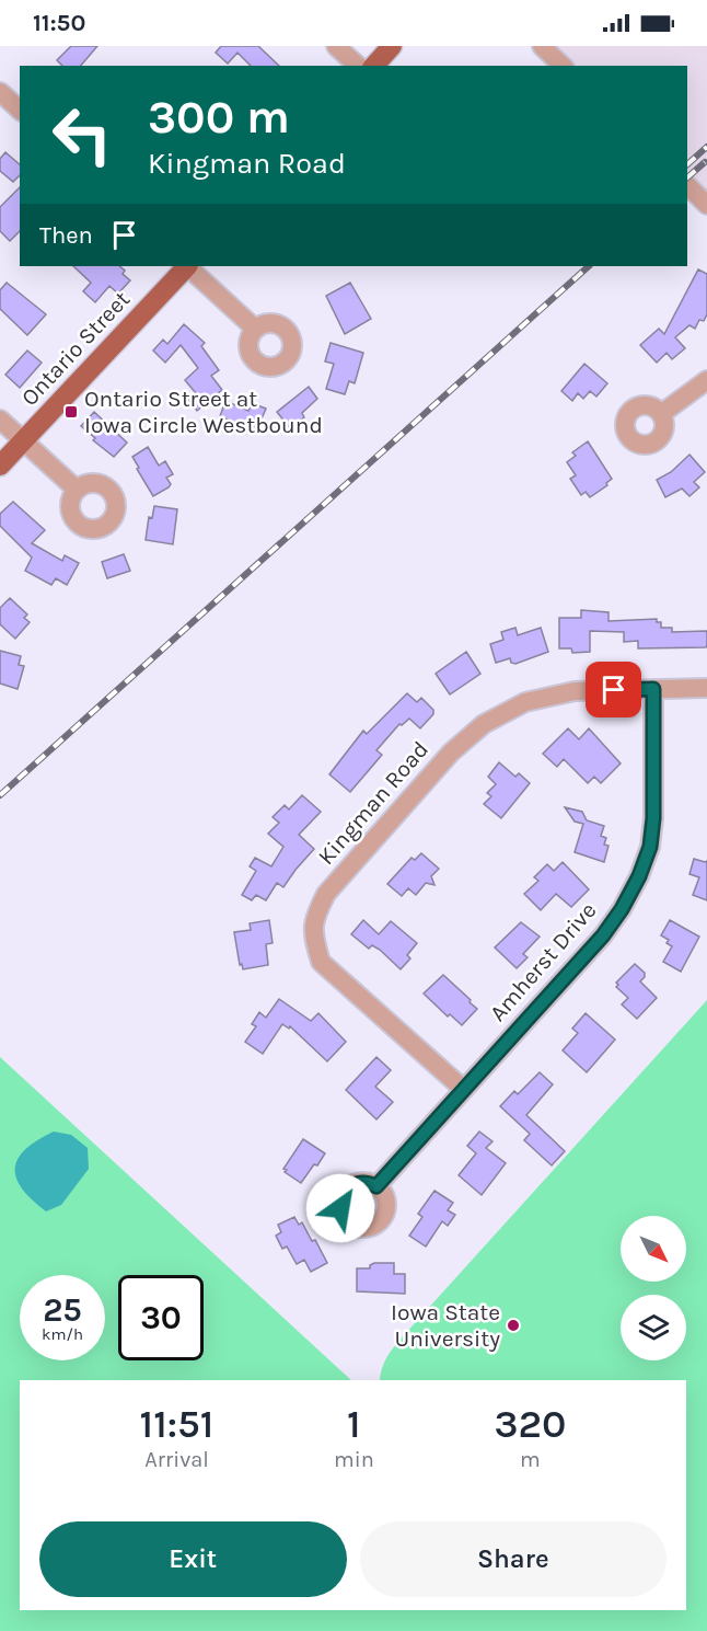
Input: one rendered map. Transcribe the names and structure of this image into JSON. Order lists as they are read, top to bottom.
{
  "streets": {
    "main road": ["Ontario Street"],
    "street": ["Kingman Road", "Amherst Drive"]
  },
  "crossings": [
    ["Kingman Road", "Amherst Drive"]
  ],
  "places": {
    "transit": ["Ontario Street at Iowa Circle Westbound"],
    "other": ["Iowa State University"]
  },
  "north": "bottom right",
  "page": {
    "status": "11:50",
    "turn": ["300 m", "Kingman Road"],
    "then": "Then",
    "speed": "25 km/h",
    "limit": "30",
    "eta": [
      "11:51",
      "Arrival",
      "1",
      "min",
      "320",
      "m"
    ],
    "buttons": ["Exit", "Share"]
  }
}
